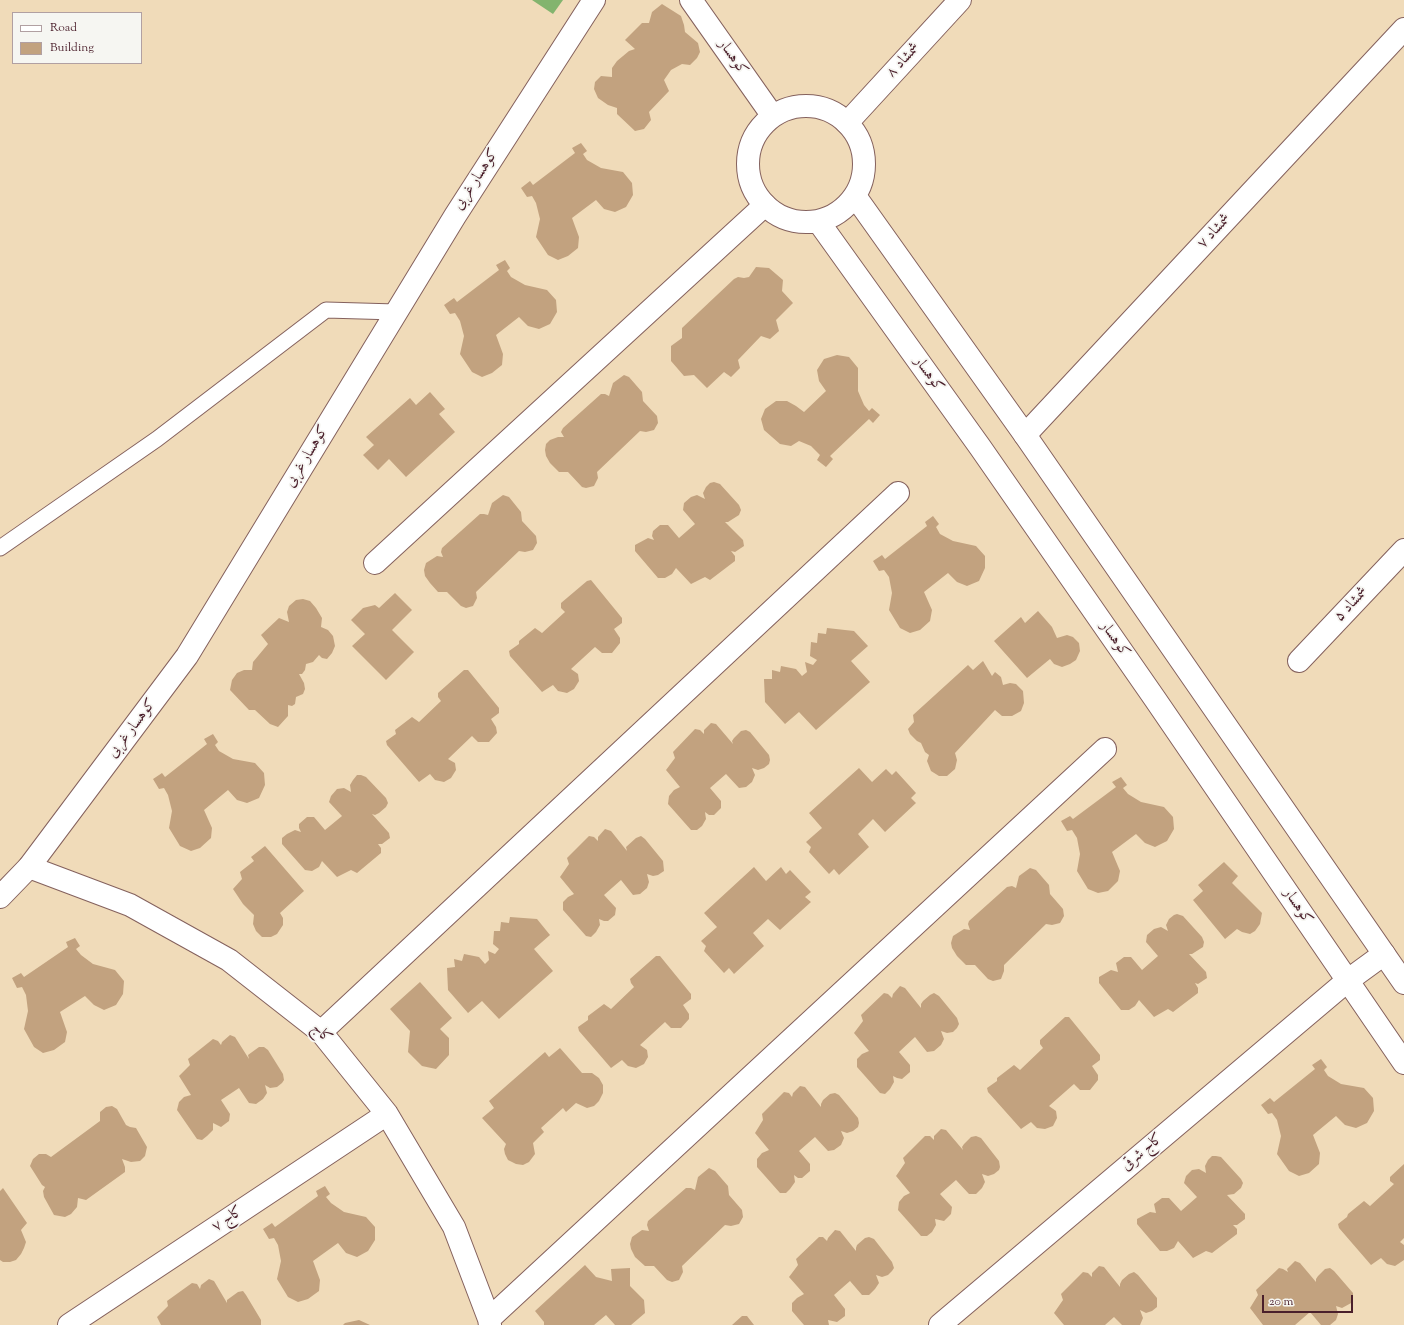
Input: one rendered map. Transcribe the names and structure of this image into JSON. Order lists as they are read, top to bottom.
{
  "streets": {
    "street": [
      "کوهسار",
      "شمشاد ۸",
      "کوهسار غربی",
      "شمشاد ۷",
      "شمشاد ۵",
      "کاج",
      "کاج شرقی",
      "کاج ۷"
    ]
  },
  "crossings": [
    ["کوهسار", "شمشاد ۸"],
    ["کوهسار", "کاج شرقی"],
    ["کوهسار غربی", "کاج"],
    ["کاج", "کاج ۷"]
  ],
  "legend": ["Road", "Building"],
  "scale_bar": "20 m"
}
